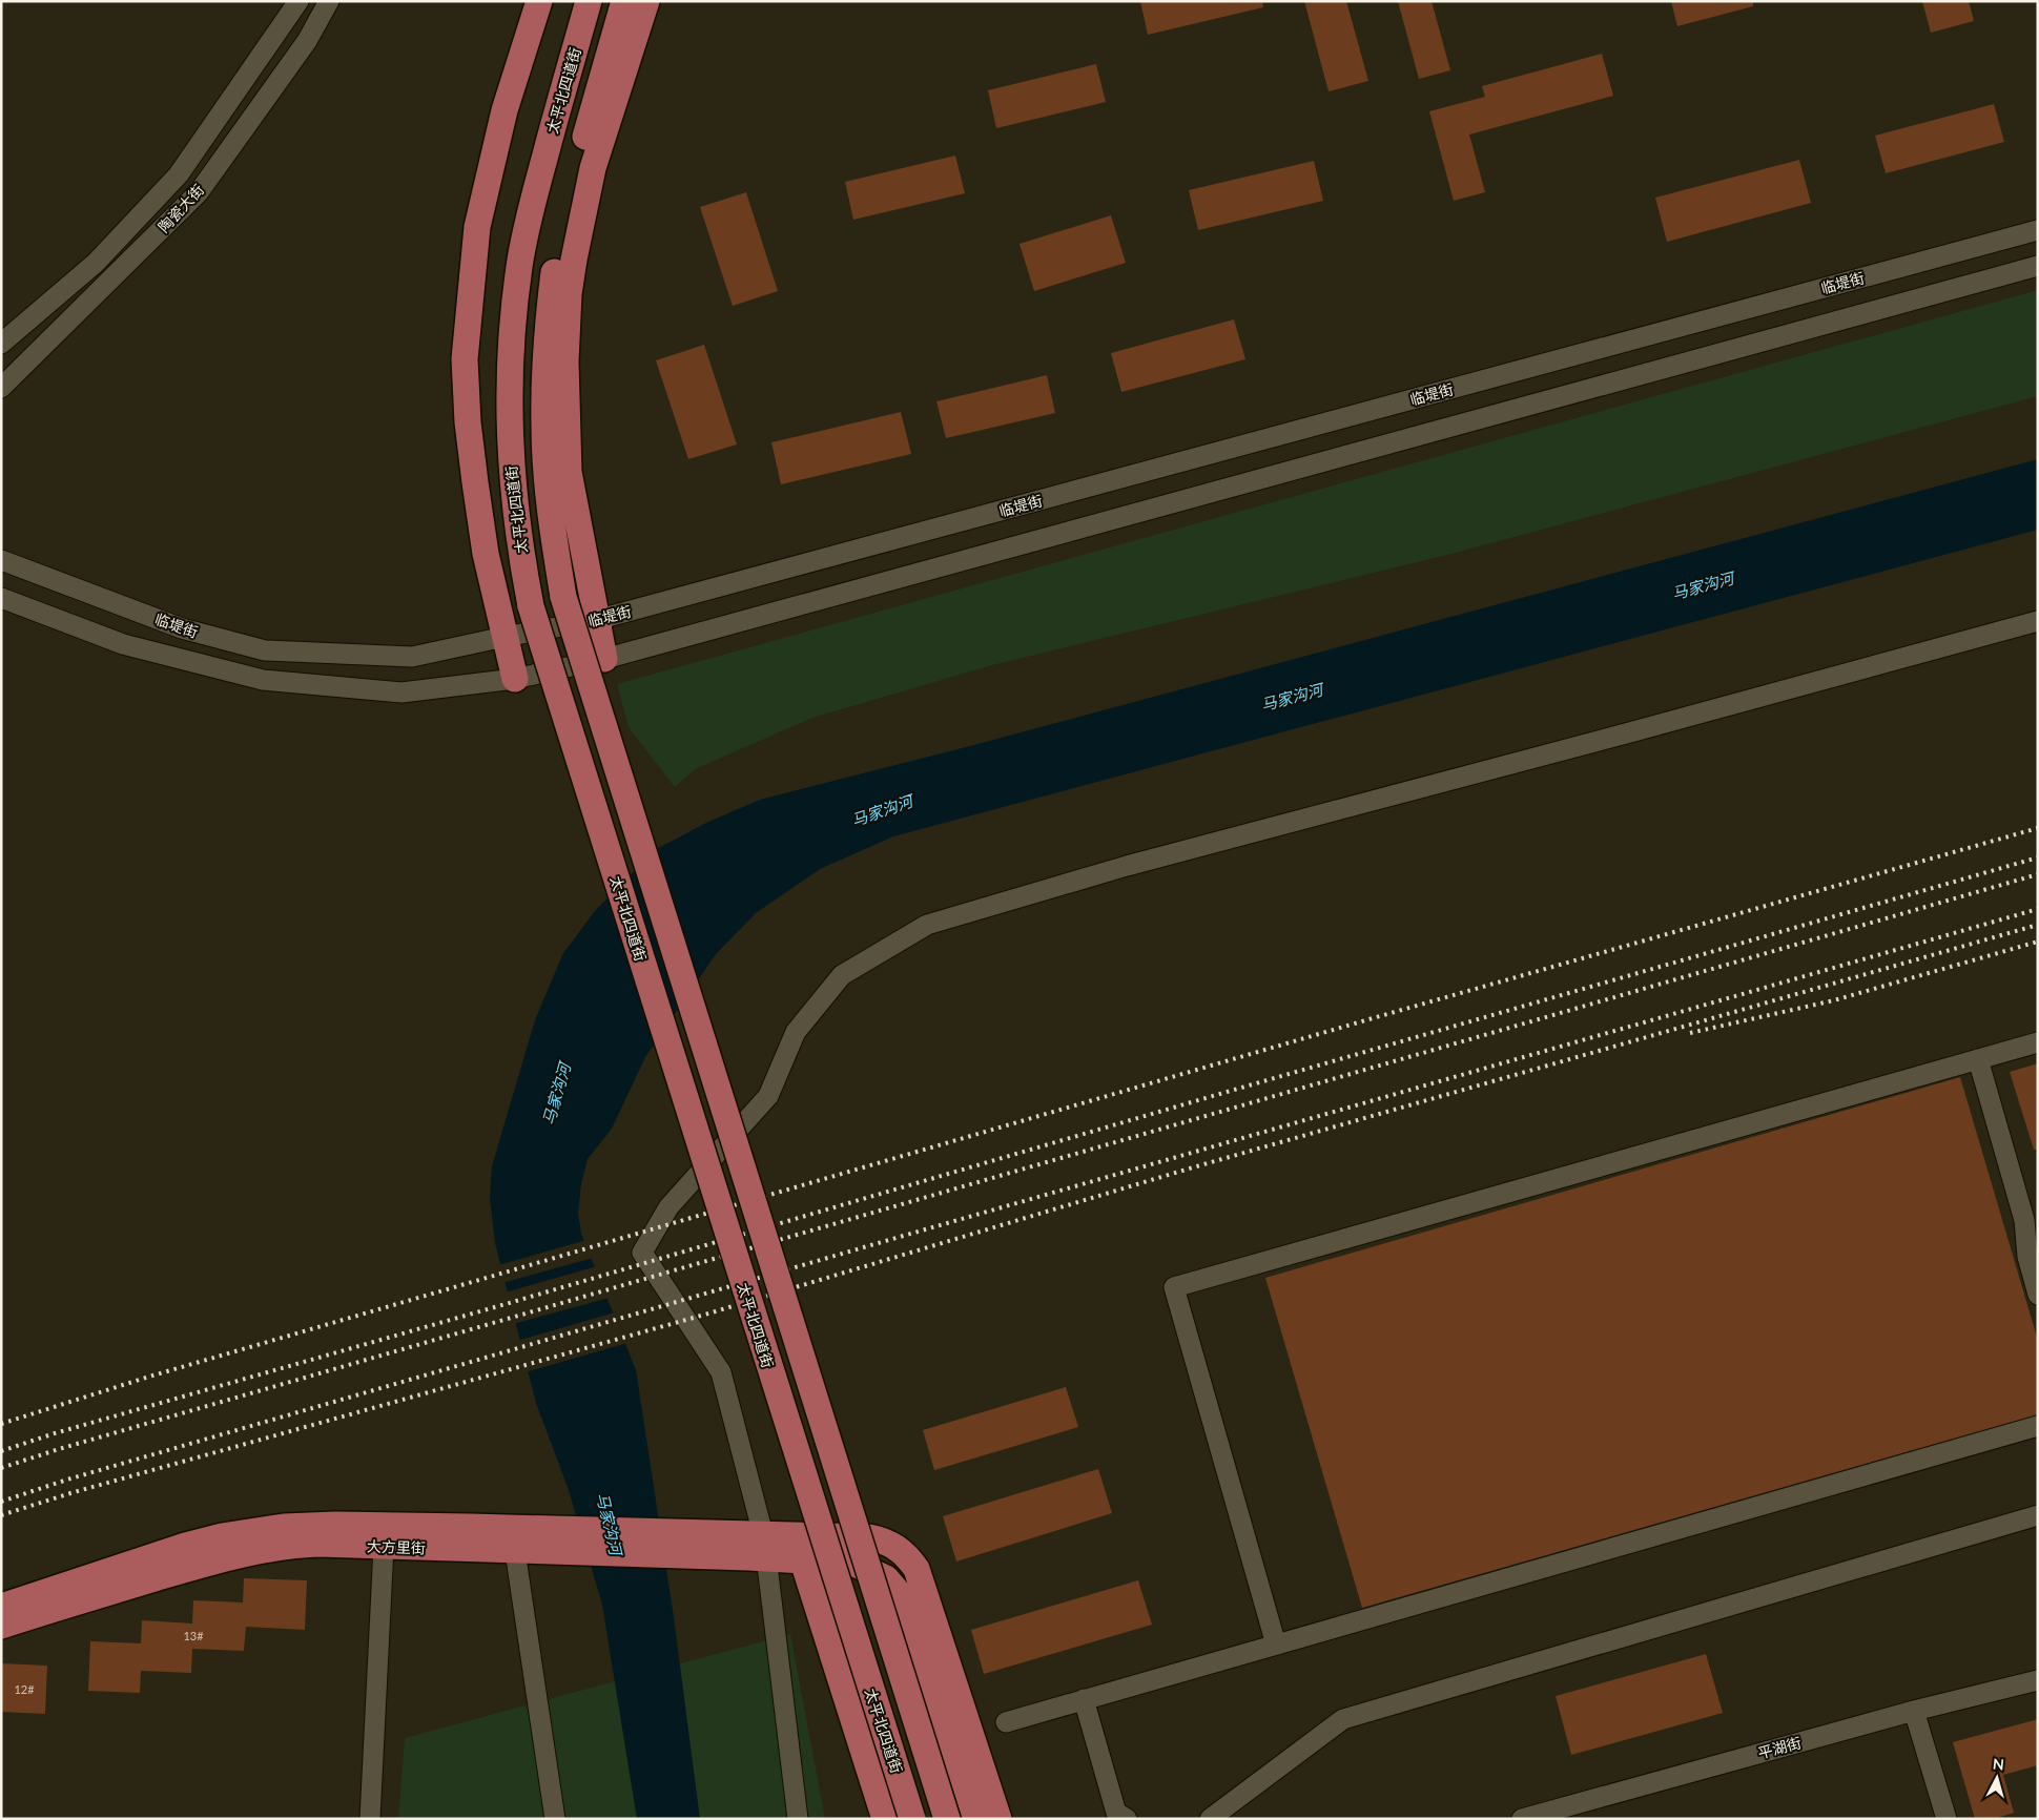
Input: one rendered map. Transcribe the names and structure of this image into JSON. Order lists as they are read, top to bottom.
{
  "streets": {
    "main road": ["太平北四道街", "大方里街"],
    "street": ["陶瓷大街", "临堤街", "平湖街"]
  },
  "water": ["马家沟河"],
  "house_numbers": ["13#", "12#"],
  "north": "top"
}
